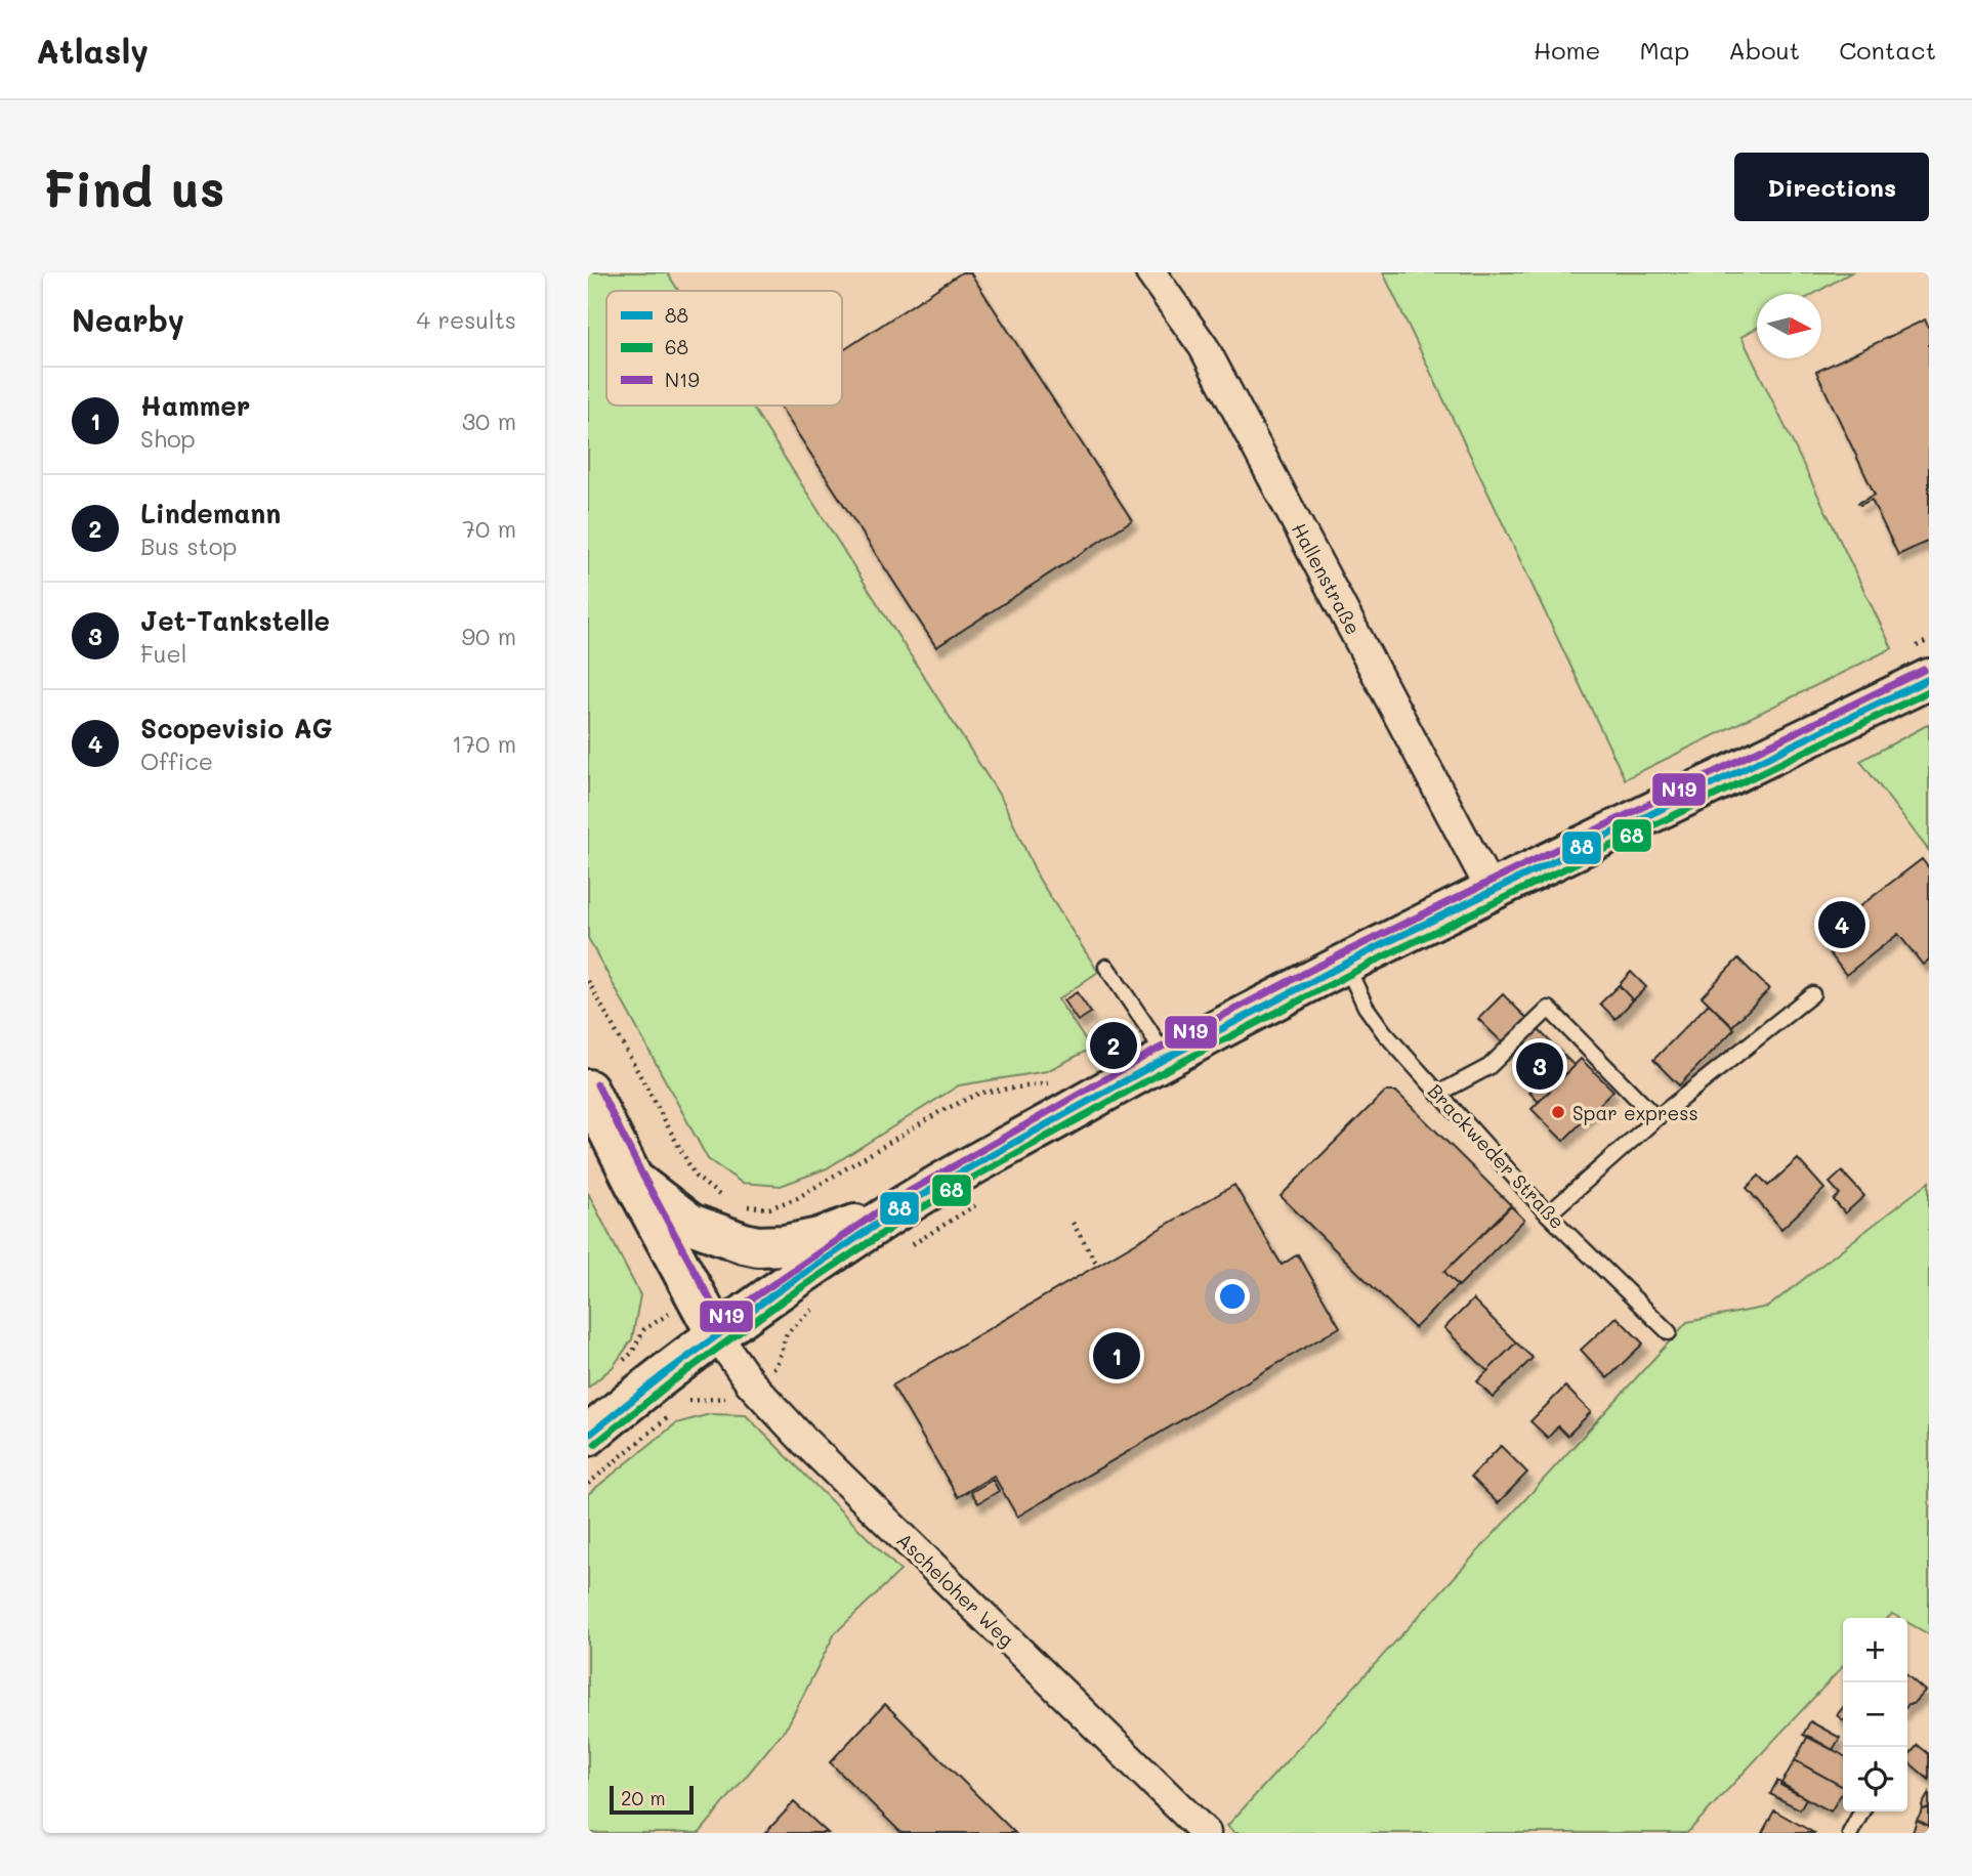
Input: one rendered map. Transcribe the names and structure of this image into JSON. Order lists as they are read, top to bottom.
{
  "streets": {
    "street": ["Hallenstraße", "Ascheloher Weg"],
    "lane": ["Brackweder Straße"]
  },
  "places": ["Spar express"],
  "lines": ["transit line N19", "transit line 88", "transit line 68"],
  "legend": ["88", "68", "N19"],
  "scale_bar": "20 m",
  "north": "right",
  "page": {
    "header": "Atlasly",
    "nav": [
      "Home",
      "Map",
      "About",
      "Contact"
    ],
    "buttons": "Directions",
    "title": "Find us",
    "heading": ["Nearby", "4 results"],
    "list": [
      {
        "mark": "1",
        "name": "Hammer",
        "note": "Shop",
        "value": "30 m"
      },
      {
        "mark": "2",
        "name": "Lindemann",
        "note": "Bus stop",
        "value": "70 m"
      },
      {
        "mark": "3",
        "name": "Jet-Tankstelle",
        "note": "Fuel",
        "value": "90 m"
      },
      {
        "mark": "4",
        "name": "Scopevisio AG",
        "note": "Office",
        "value": "170 m"
      }
    ],
    "pins": [
      "4",
      "2",
      "3",
      "1"
    ],
    "map_buttons": ["+", "−"],
    "scale": "20 m"
  }
}
